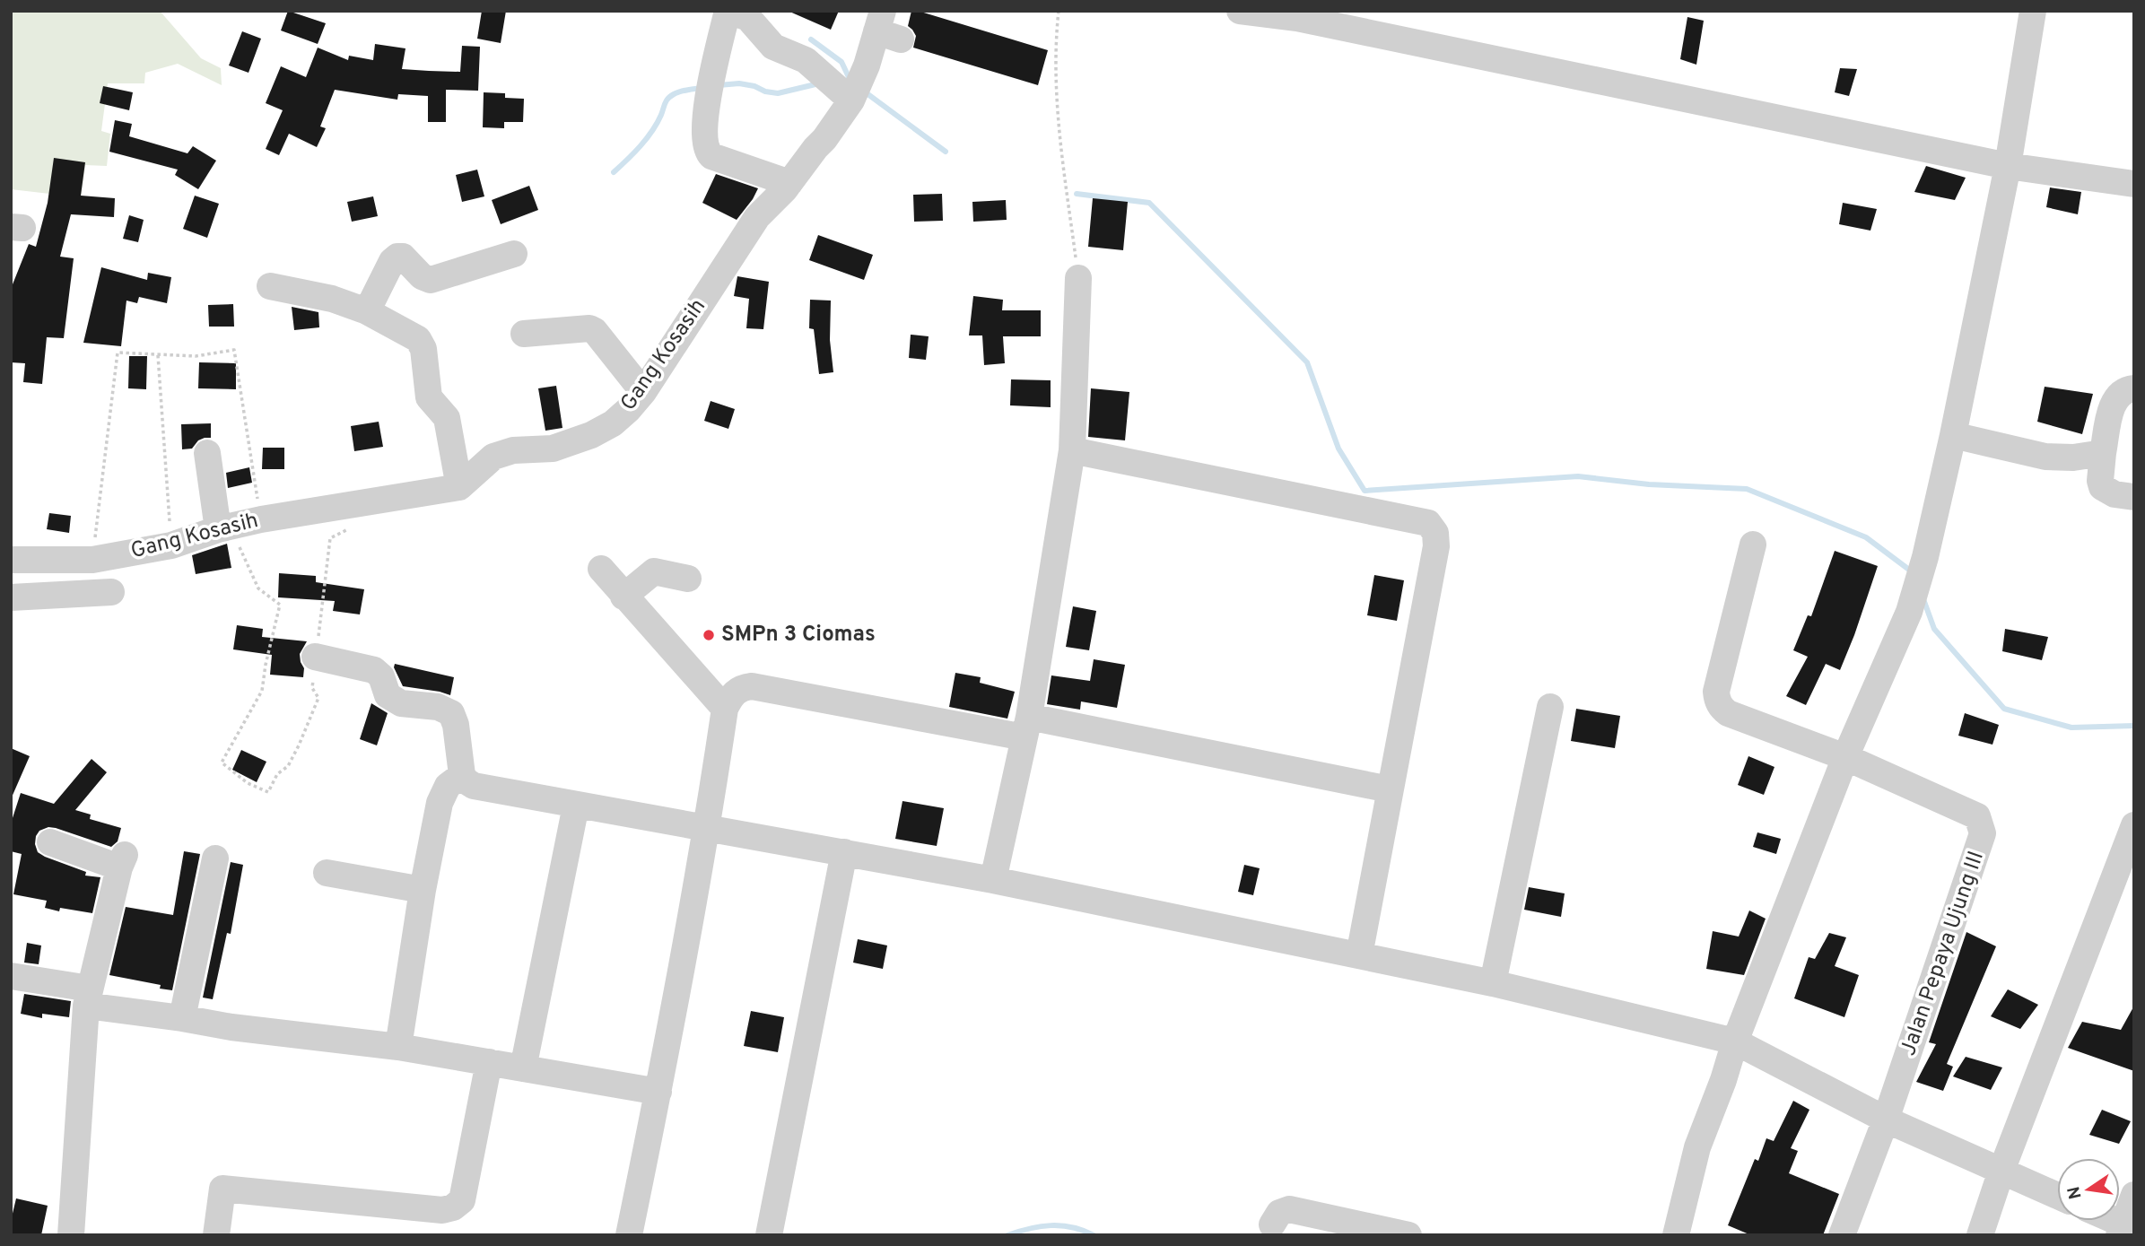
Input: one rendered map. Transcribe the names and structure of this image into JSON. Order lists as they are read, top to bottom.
{
  "streets": {
    "street": ["Gang Kosasih", "Jalan Pepaya Ujung III"]
  },
  "places": ["SMPn 3 Ciomas"],
  "north": "left"
}
